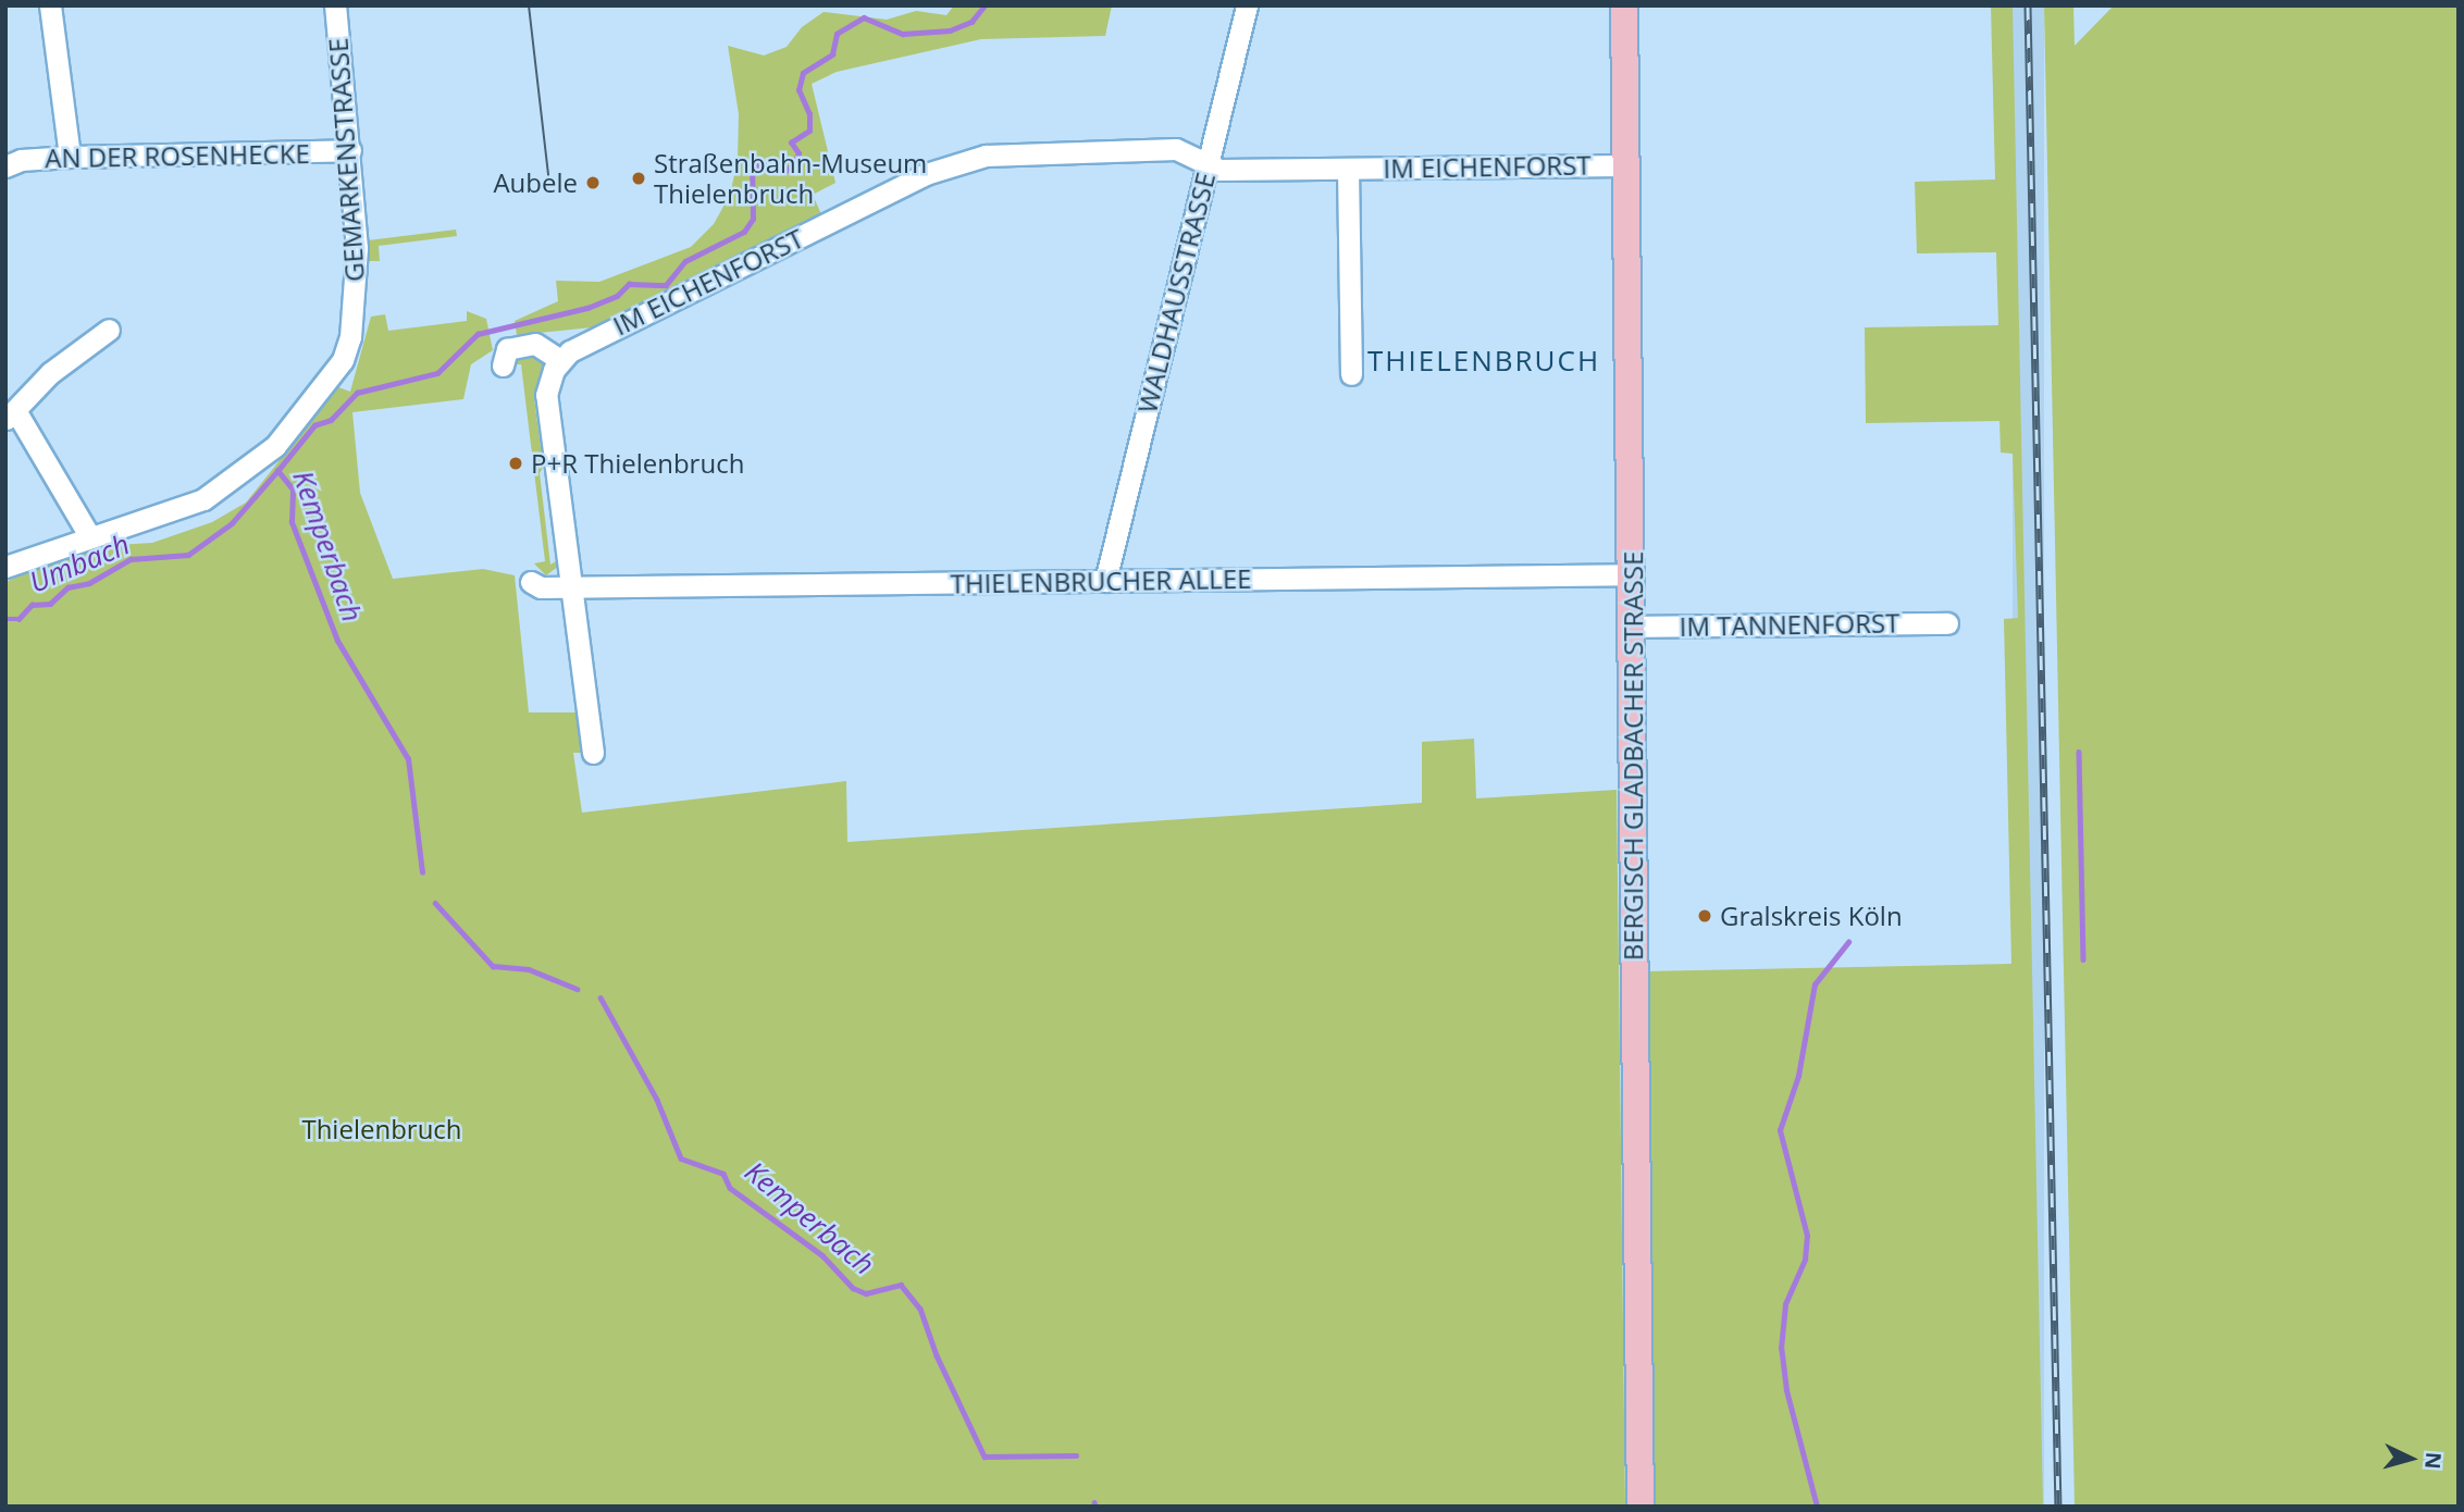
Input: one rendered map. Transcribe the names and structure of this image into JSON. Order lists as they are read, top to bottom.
{
  "streets": {
    "main road": ["BERGISCH GLADBACHER STRASSE"],
    "street": [
      "AN DER ROSENHECKE",
      "GEMARKENSTRASSE",
      "IM EICHENFORST",
      "WALDHAUSSTRASSE",
      "THIELENBRUCHER ALLEE",
      "IM TANNENFORST"
    ]
  },
  "crossings": [
    ["AN DER ROSENHECKE", "GEMARKENSTRASSE"],
    ["IM EICHENFORST", "WALDHAUSSTRASSE"],
    ["IM EICHENFORST", "BERGISCH GLADBACHER STRASSE"],
    ["WALDHAUSSTRASSE", "THIELENBRUCHER ALLEE"],
    ["THIELENBRUCHER ALLEE", "BERGISCH GLADBACHER STRASSE"],
    ["IM TANNENFORST", "BERGISCH GLADBACHER STRASSE"]
  ],
  "districts": ["THIELENBRUCH"],
  "water": ["Kemperbach", "Umbach"],
  "parks": ["Thielenbruch"],
  "places": [
    "Straßenbahn-Museum Thielenbruch",
    "Aubele",
    "P+R Thielenbruch",
    "Gralskreis Köln"
  ],
  "north": "right"
}
